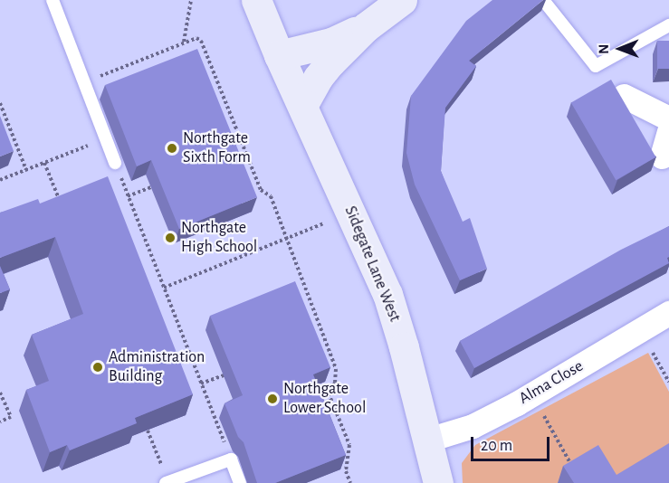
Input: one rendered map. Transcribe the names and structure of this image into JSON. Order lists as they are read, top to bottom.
{
  "streets": {
    "street": ["Sidegate Lane West", "Alma Close"]
  },
  "crossings": [
    ["Sidegate Lane West", "Alma Close"]
  ],
  "places": [
    "Northgate Sixth Form",
    "Northgate High School",
    "Administration Building",
    "Northgate Lower School"
  ],
  "scale_bar": "20 m",
  "north": "left"
}
